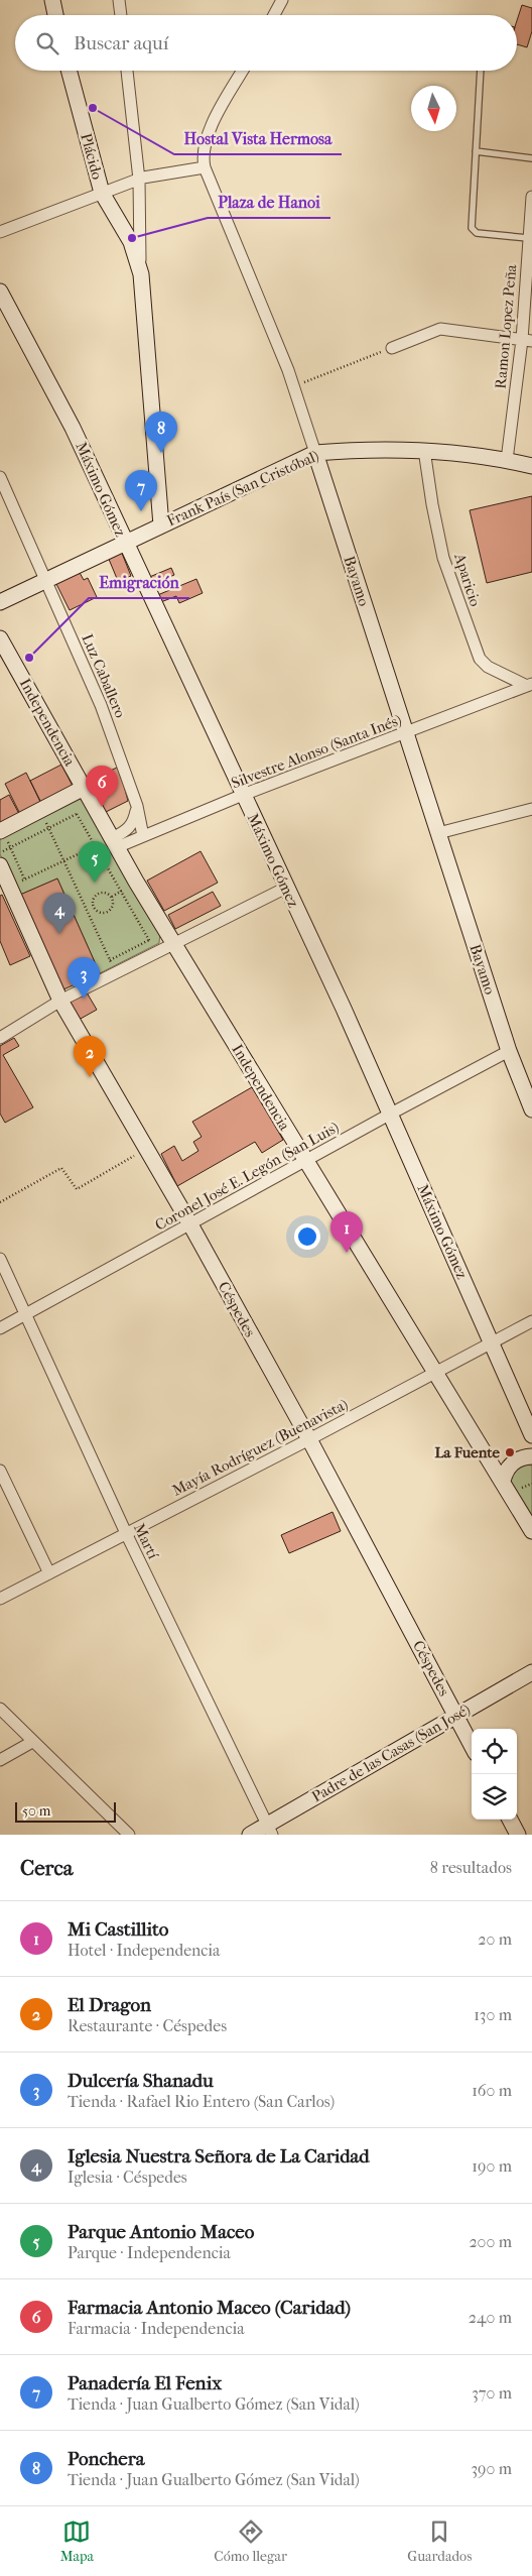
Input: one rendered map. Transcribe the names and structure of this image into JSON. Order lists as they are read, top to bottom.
{
  "streets": {
    "street": [
      "Plácido",
      "Ramon Lopez Peña",
      "Frank País (San Cristóbal)",
      "Máximo Gómez",
      "Aparicio",
      "Bayamo",
      "Luz Caballero",
      "Independencia",
      "Silvestre Alonso (Santa Inés)",
      "Coronel José E. Legón (San Luis)",
      "Céspedes",
      "Mayía Rodríguez (Buenavista)",
      "Martí",
      "Padre de las Casas (San José)"
    ]
  },
  "crossings": [
    ["Plácido", "Frank País (San Cristóbal)"],
    ["Ramon Lopez Peña", "Frank País (San Cristóbal)"],
    ["Frank País (San Cristóbal)", "Máximo Gómez"],
    ["Frank País (San Cristóbal)", "Aparicio"],
    ["Frank País (San Cristóbal)", "Bayamo"],
    ["Frank País (San Cristóbal)", "Luz Caballero"],
    ["Máximo Gómez", "Silvestre Alonso (Santa Inés)"],
    ["Máximo Gómez", "Coronel José E. Legón (San Luis)"],
    ["Máximo Gómez", "Mayía Rodríguez (Buenavista)"],
    ["Aparicio", "Silvestre Alonso (Santa Inés)"],
    ["Bayamo", "Silvestre Alonso (Santa Inés)"],
    ["Bayamo", "Coronel José E. Legón (San Luis)"],
    ["Luz Caballero", "Silvestre Alonso (Santa Inés)"],
    ["Independencia", "Silvestre Alonso (Santa Inés)"],
    ["Independencia", "Coronel José E. Legón (San Luis)"],
    ["Independencia", "Mayía Rodríguez (Buenavista)"],
    ["Coronel José E. Legón (San Luis)", "Céspedes"],
    ["Coronel José E. Legón (San Luis)", "Martí"],
    ["Céspedes", "Mayía Rodríguez (Buenavista)"],
    ["Céspedes", "Padre de las Casas (San José)"],
    ["Mayía Rodríguez (Buenavista)", "Martí"],
    ["Martí", "Padre de las Casas (San José)"]
  ],
  "places": [
    "Hostal Vista Hermosa",
    "Plaza de Hanoi",
    "Emigración",
    "La Fuente"
  ],
  "scale_bar": "50 m",
  "north": "bottom",
  "page": {
    "search": "Buscar aquí",
    "pins": [
      "8",
      "7",
      "6",
      "5",
      "4",
      "3",
      "2",
      "1"
    ],
    "scale": "50 m",
    "heading": ["Cerca", "8 resultados"],
    "list": [
      {
        "mark": "1",
        "name": "Mi Castillito",
        "note": "Hotel · Independencia",
        "value": "20 m"
      },
      {
        "mark": "2",
        "name": "El Dragon",
        "note": "Restaurante · Céspedes",
        "value": "130 m"
      },
      {
        "mark": "3",
        "name": "Dulcería Shanadu",
        "note": "Tienda · Rafael Rio Entero (San Carlos)",
        "value": "160 m"
      },
      {
        "mark": "4",
        "name": "Iglesia Nuestra Señora de La Caridad",
        "note": "Iglesia · Céspedes",
        "value": "190 m"
      },
      {
        "mark": "5",
        "name": "Parque Antonio Maceo",
        "note": "Parque · Independencia",
        "value": "200 m"
      },
      {
        "mark": "6",
        "name": "Farmacia Antonio Maceo (Caridad)",
        "note": "Farmacia · Independencia",
        "value": "240 m"
      },
      {
        "mark": "7",
        "name": "Panadería El Fenix",
        "note": "Tienda · Juan Gualberto Gómez (San Vidal)",
        "value": "370 m"
      },
      {
        "mark": "8",
        "name": "Ponchera",
        "note": "Tienda · Juan Gualberto Gómez (San Vidal)",
        "value": "390 m"
      }
    ],
    "nav": ["Mapa", "Cómo llegar", "Guardados"]
  }
}
